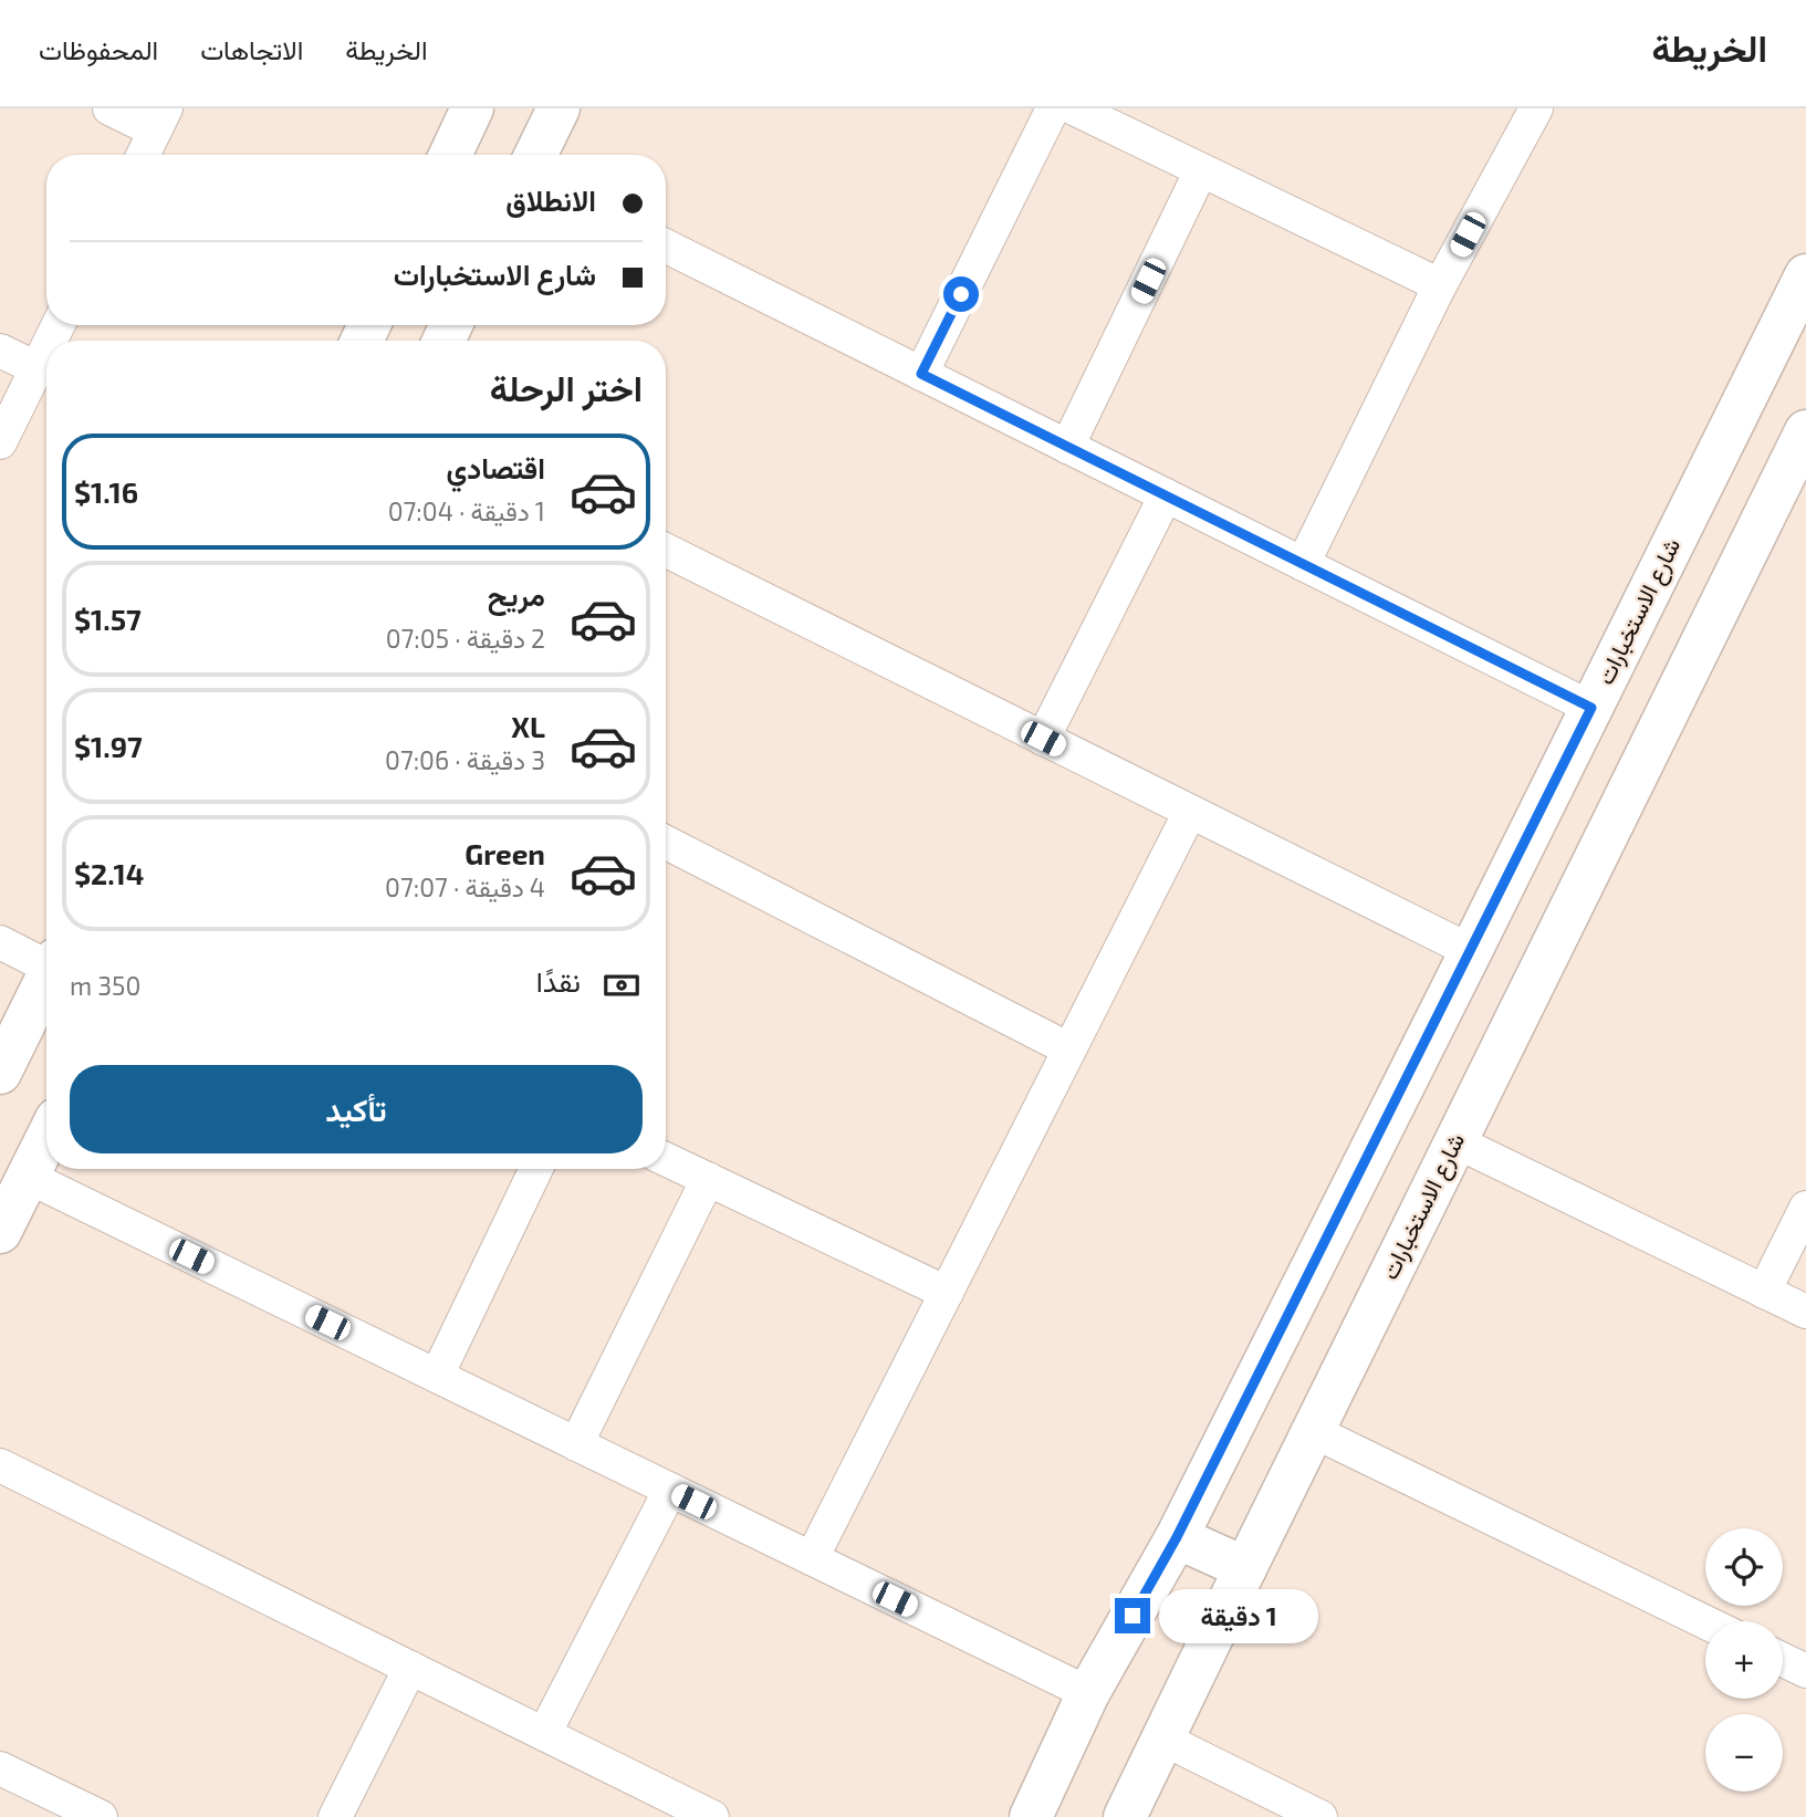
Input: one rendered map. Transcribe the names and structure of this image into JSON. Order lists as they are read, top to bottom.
{
  "streets": {
    "main road": ["شارع الاستخبارات"]
  },
  "page": {
    "header": "الخريطة",
    "nav": ["الخريطة", "الاتجاهات", "المحفوظات"],
    "banner": ["الانطلاق", "شارع الاستخبارات"],
    "heading": "اختر الرحلة",
    "list": [
      {
        "name": "اقتصادي",
        "note": "1 دقيقة · 07:04",
        "value": "$1.16"
      },
      {
        "name": "مريح",
        "note": "2 دقيقة · 07:05",
        "value": "$1.57"
      },
      {
        "name": "XL",
        "note": "3 دقيقة · 07:06",
        "value": "$1.97"
      },
      {
        "name": "Green",
        "note": "4 دقيقة · 07:07",
        "value": "$2.14"
      }
    ],
    "pay": ["نقدًا", "350 m"],
    "buttons": "تأكيد",
    "map_buttons": ["+", "−"],
    "bubble": "1 دقيقة"
  }
}
